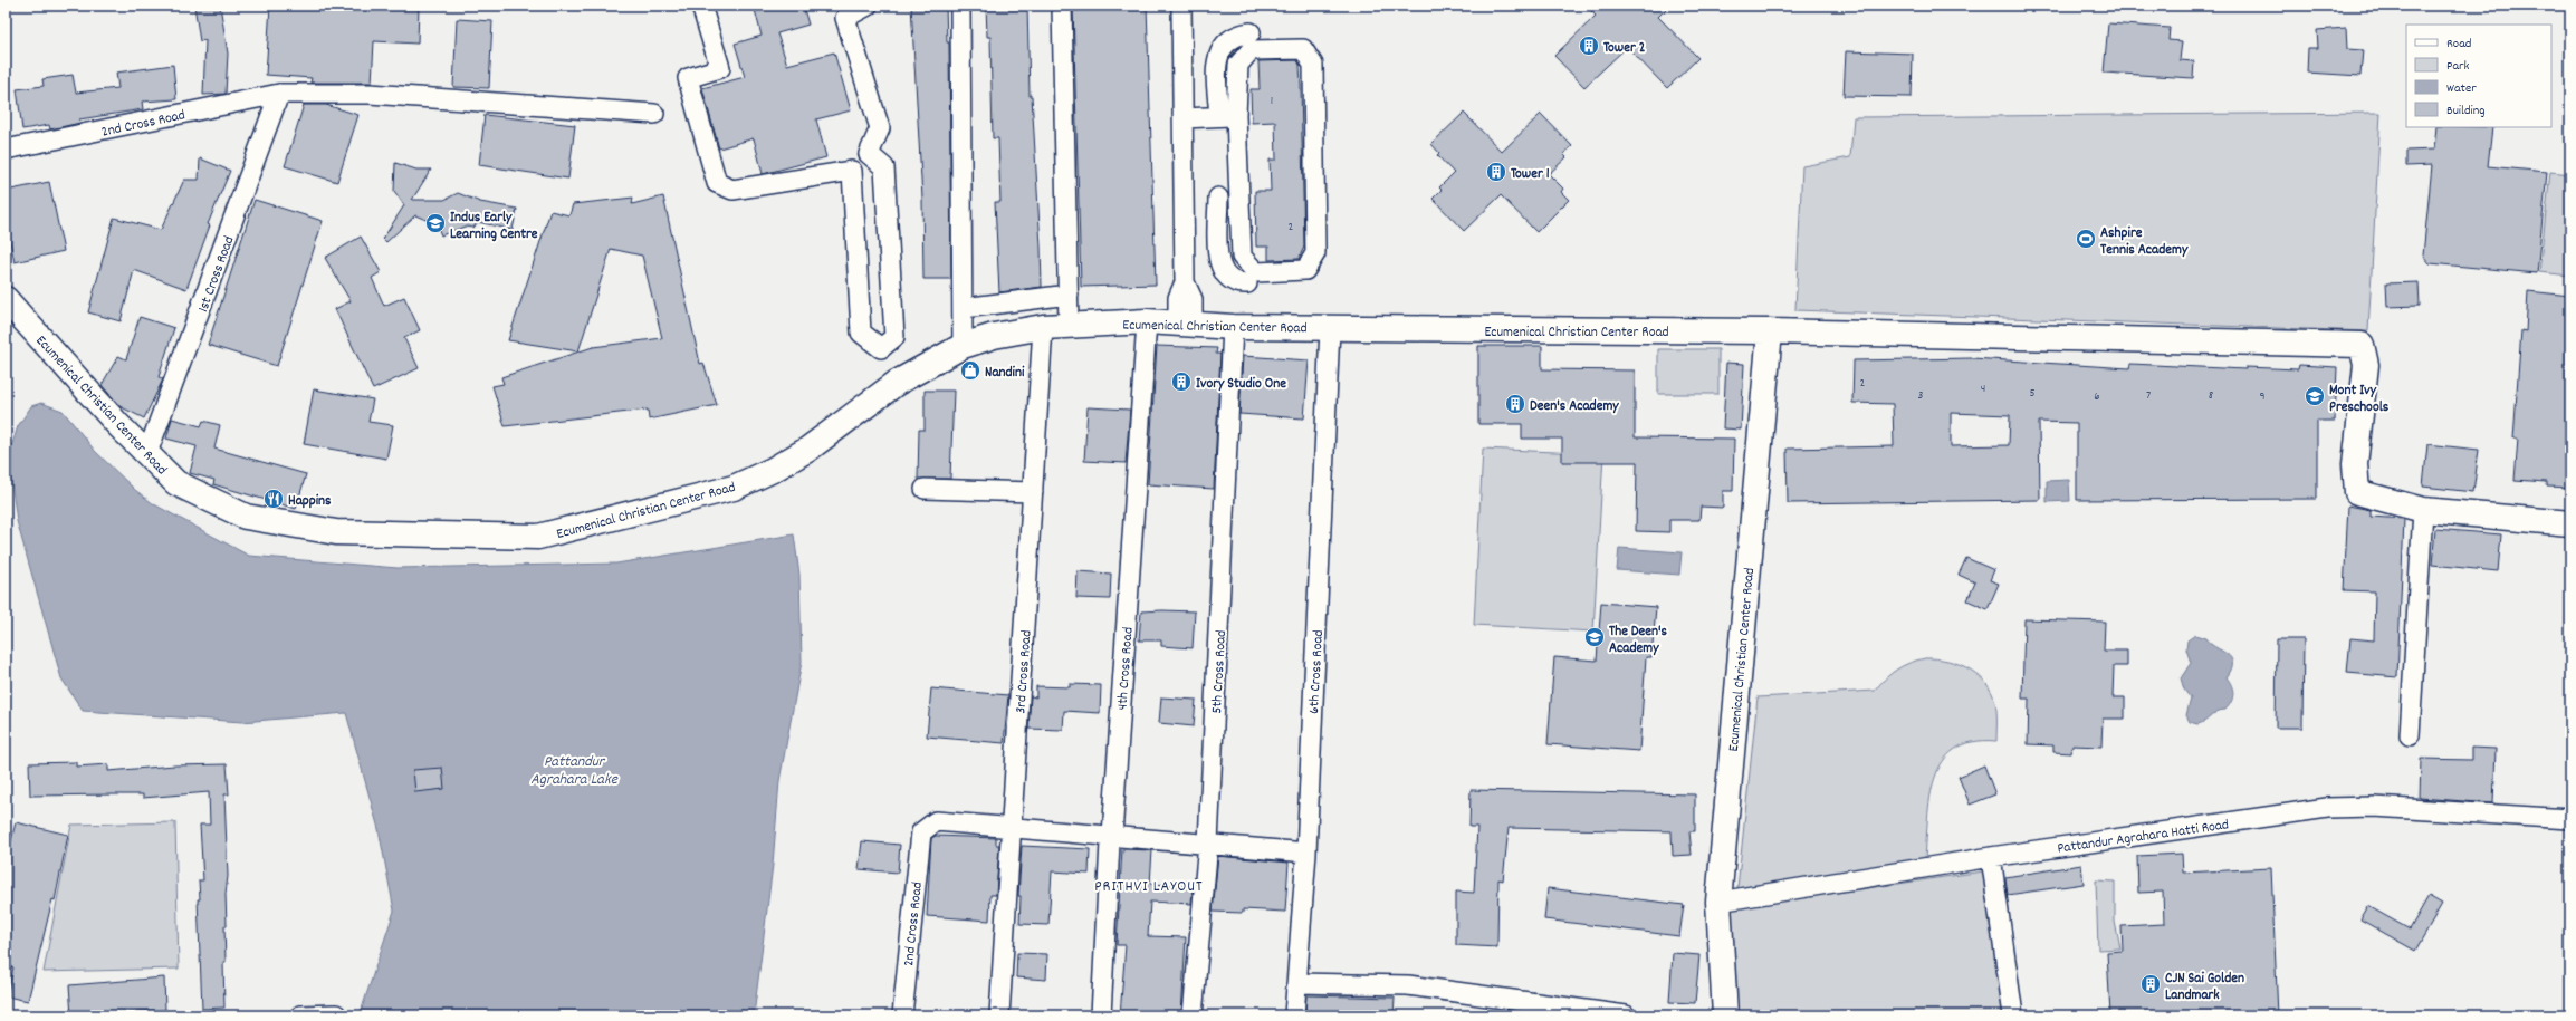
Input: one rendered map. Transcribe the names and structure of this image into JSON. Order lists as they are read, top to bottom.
{
  "streets": {
    "street": [
      "2nd Cross Road",
      "1st Cross Road",
      "Ecumenical Christian Center Road",
      "4th Cross Road",
      "3rd Cross Road",
      "5th Cross Road",
      "6th Cross Road",
      "Pattandur Agrahara Hatti Road"
    ]
  },
  "crossings": [
    ["2nd Cross Road", "1st Cross Road"],
    ["2nd Cross Road", "3rd Cross Road"],
    ["1st Cross Road", "Ecumenical Christian Center Road"],
    ["Ecumenical Christian Center Road", "4th Cross Road"],
    ["Ecumenical Christian Center Road", "3rd Cross Road"],
    ["Ecumenical Christian Center Road", "5th Cross Road"],
    ["Ecumenical Christian Center Road", "6th Cross Road"],
    ["Ecumenical Christian Center Road", "Pattandur Agrahara Hatti Road"]
  ],
  "districts": ["PRITHVI LAYOUT"],
  "water": ["Pattandur Agrahara Lake"],
  "places": {
    "building": [
      "Tower 2",
      "Tower 1",
      "Ivory Studio One",
      "Deen's Academy",
      "CJN Sai Golden Landmark"
    ],
    "school or university": ["Indus Early Learning Centre", "Mont Ivy Preschools", "The Deen's Academy"],
    "sports": ["Ashpire Tennis Academy"],
    "shop": ["Nandini"],
    "restaurant": ["Happins"]
  },
  "house_numbers": [
    "1",
    "2",
    "2",
    "4",
    "5",
    "3",
    "7",
    "8",
    "6",
    "9"
  ],
  "legend": [
    "Road",
    "Park",
    "Water",
    "Building"
  ]
}
